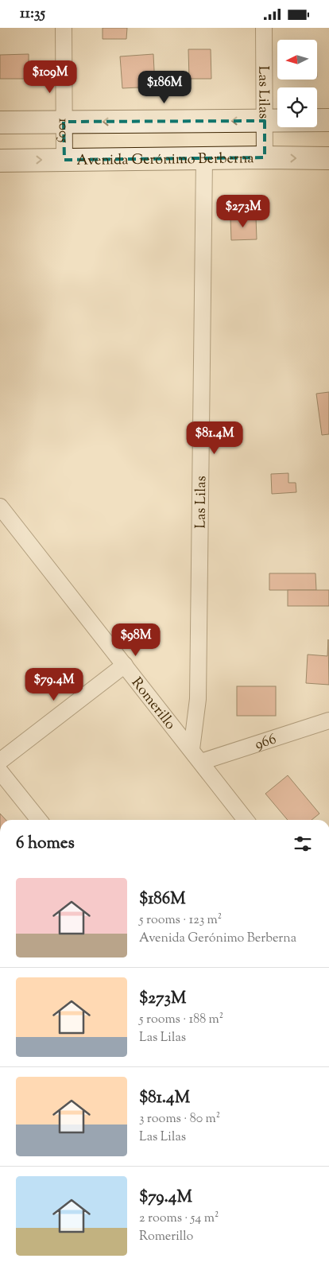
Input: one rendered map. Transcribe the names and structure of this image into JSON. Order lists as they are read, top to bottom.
{
  "streets": {
    "street": [
      "Las Lilas",
      "1005",
      "Avenida Gerónimo Berberna",
      "Romerillo",
      "966"
    ]
  },
  "crossings": [
    ["Las Lilas", "Avenida Gerónimo Berberna"],
    ["Las Lilas", "Romerillo"],
    ["1005", "Avenida Gerónimo Berberna"],
    ["Romerillo", "966"]
  ],
  "north": "left",
  "page": {
    "status": "11:35",
    "price": [
      "$109M",
      "$186M",
      "$273M",
      "$81.4M",
      "$98M",
      "$79.4M"
    ],
    "heading": "6 homes",
    "list": [
      {
        "name": "$186M",
        "note": "5 rooms · 123 m² · Avenida Gerónimo Berberna"
      },
      {
        "name": "$273M",
        "note": "5 rooms · 188 m² · Las Lilas"
      },
      {
        "name": "$81.4M",
        "note": "3 rooms · 80 m² · Las Lilas"
      },
      {
        "name": "$79.4M",
        "note": "2 rooms · 54 m² · Romerillo"
      }
    ]
  }
}
